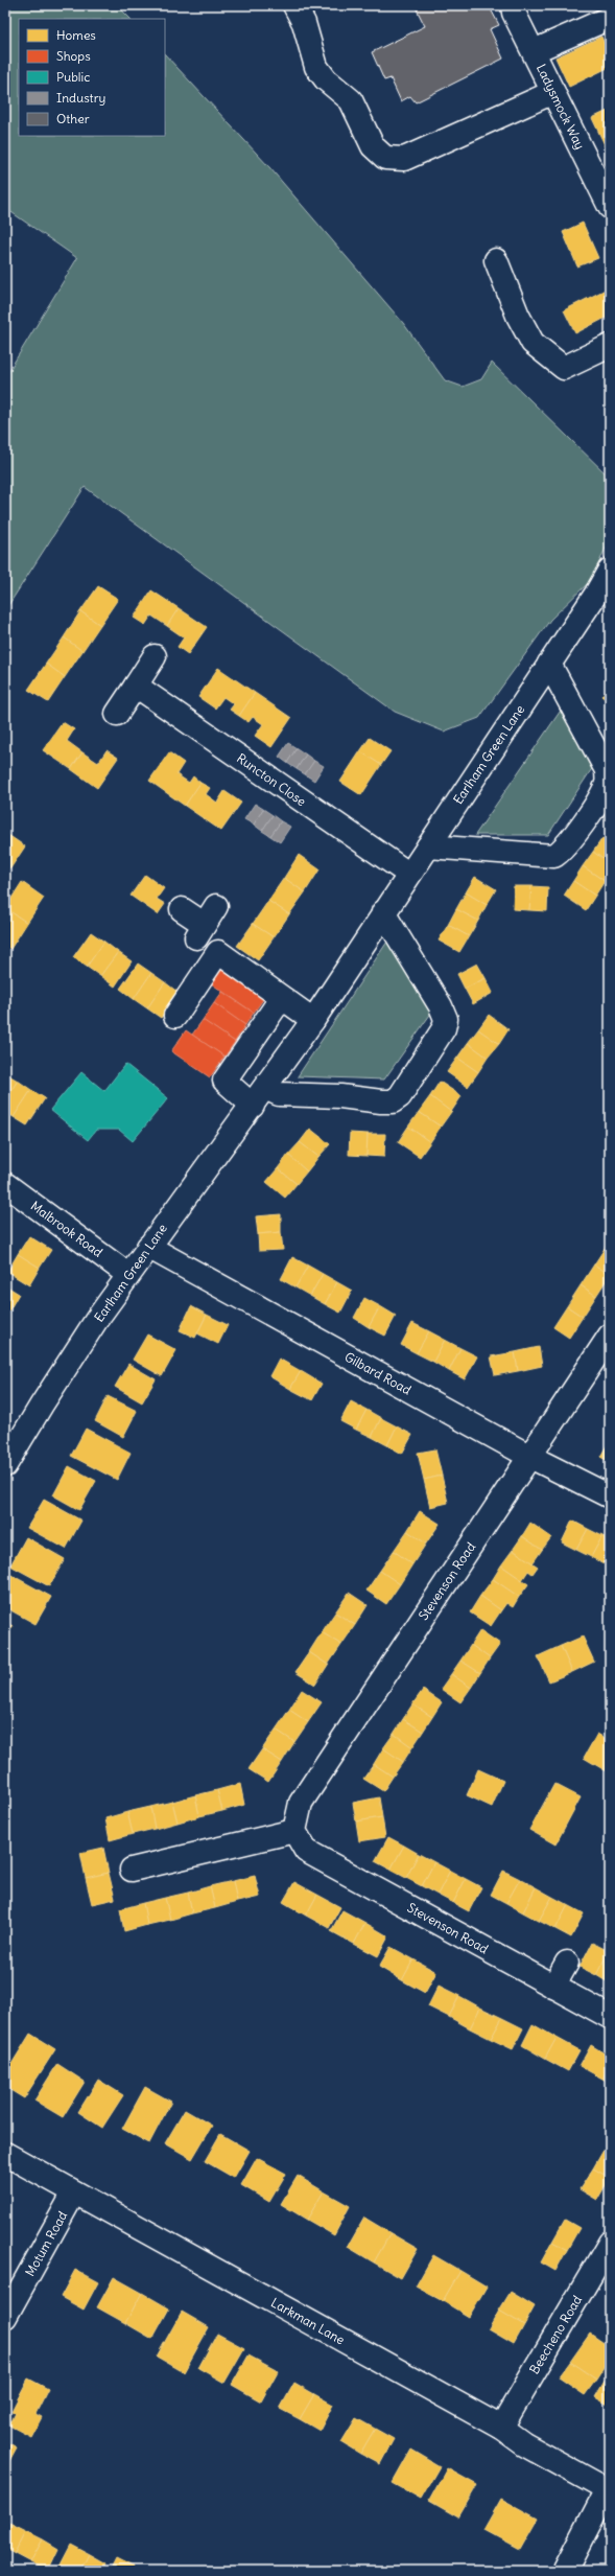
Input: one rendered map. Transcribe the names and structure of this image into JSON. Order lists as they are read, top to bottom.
{
  "streets": {
    "street": [
      "Ladysmock Way",
      "Earlham Green Lane",
      "Runcton Close",
      "Malbrook Road",
      "Gilbard Road",
      "Stevenson Road",
      "Motum Road",
      "Larkman Lane",
      "Beecheno Road"
    ]
  },
  "crossings": [
    ["Earlham Green Lane", "Runcton Close"],
    ["Earlham Green Lane", "Malbrook Road"],
    ["Earlham Green Lane", "Gilbard Road"],
    ["Gilbard Road", "Stevenson Road"],
    ["Motum Road", "Larkman Lane"],
    ["Larkman Lane", "Beecheno Road"]
  ],
  "legend": [
    "Homes",
    "Shops",
    "Public",
    "Industry",
    "Other"
  ]
}
